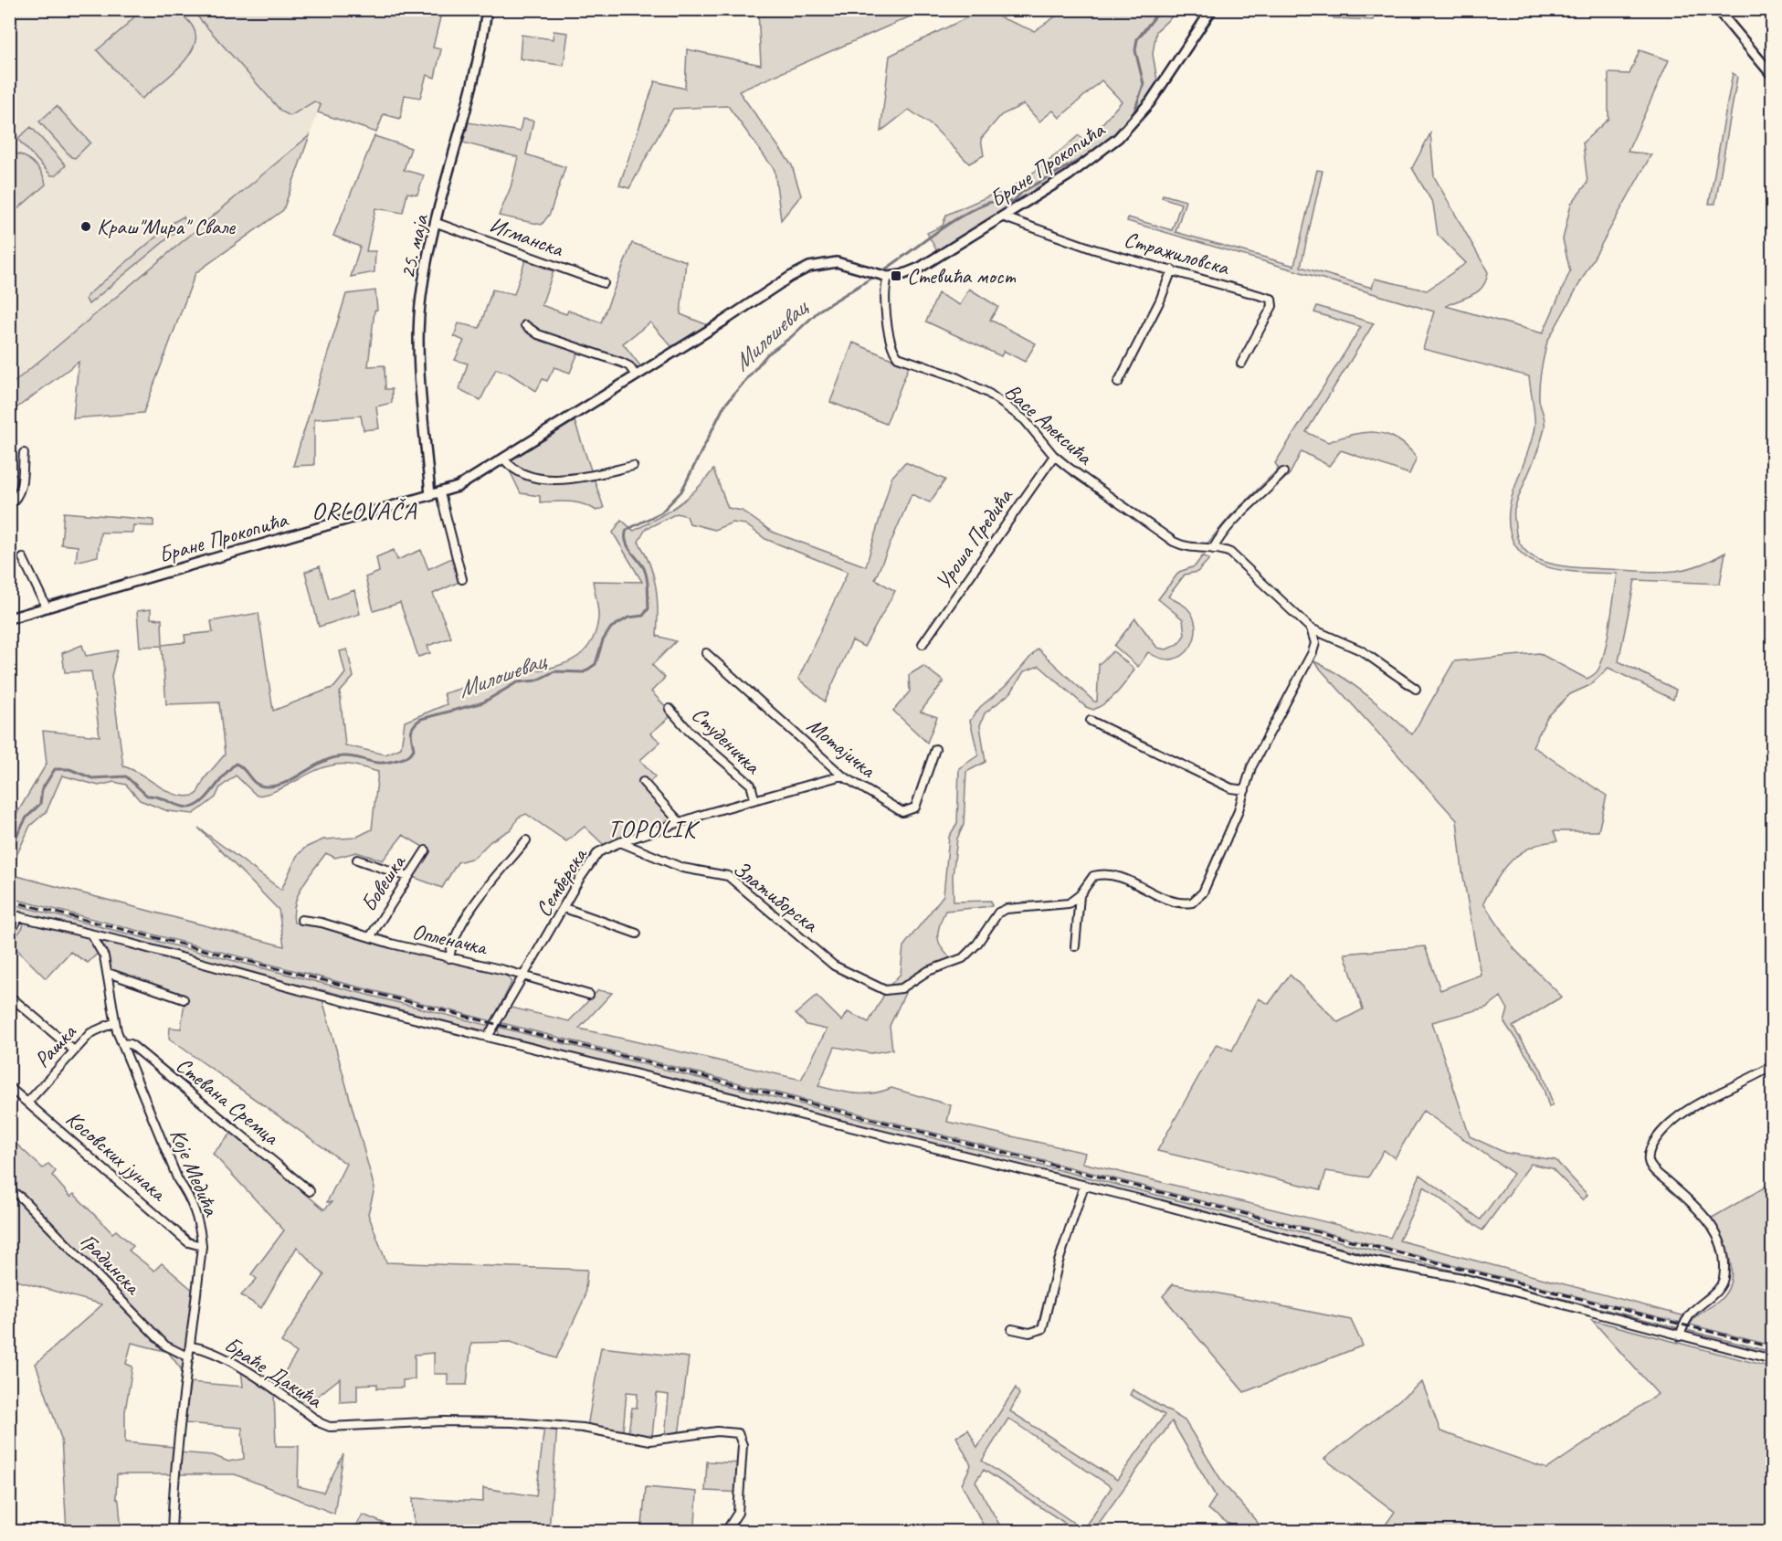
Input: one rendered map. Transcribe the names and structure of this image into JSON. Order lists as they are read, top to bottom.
{
  "streets": {
    "street": [
      "Бране Прокопића",
      "Игманска",
      "25. маја",
      "Стражиловска",
      "Васе Алексића",
      "Уроша Предића",
      "Студеничка",
      "Мотајичка",
      "Семберска",
      "Бовешка",
      "Златиборска",
      "Опленачка",
      "Рашка",
      "Стевана Сремца",
      "Косовских јунака",
      "Које Медића",
      "Градинска",
      "Браће Дакића"
    ]
  },
  "crossings": [
    ["Бране Прокопића", "25. маја"],
    ["Бране Прокопића", "Стражиловска"],
    ["Бране Прокопића", "Васе Алексића"],
    ["Игманска", "25. маја"],
    ["Васе Алексића", "Уроша Предића"],
    ["Студеничка", "Семберска"],
    ["Мотајичка", "Семберска"],
    ["Семберска", "Златиборска"],
    ["Семберска", "Опленачка"],
    ["Бовешка", "Опленачка"],
    ["Рашка", "Косовских јунака"],
    ["Рашка", "Које Медића"],
    ["Стевана Сремца", "Које Медића"],
    ["Косовских јунака", "Које Медића"],
    ["Које Медића", "Градинска"],
    ["Које Медића", "Браће Дакића"]
  ],
  "districts": ["ORLOVAČA", "TOPOLIK"],
  "water": ["Милошевац"],
  "places": {
    "other": ["Краш\"Мира\" Свале"],
    "transit": ["Стевића мост"]
  }
}
